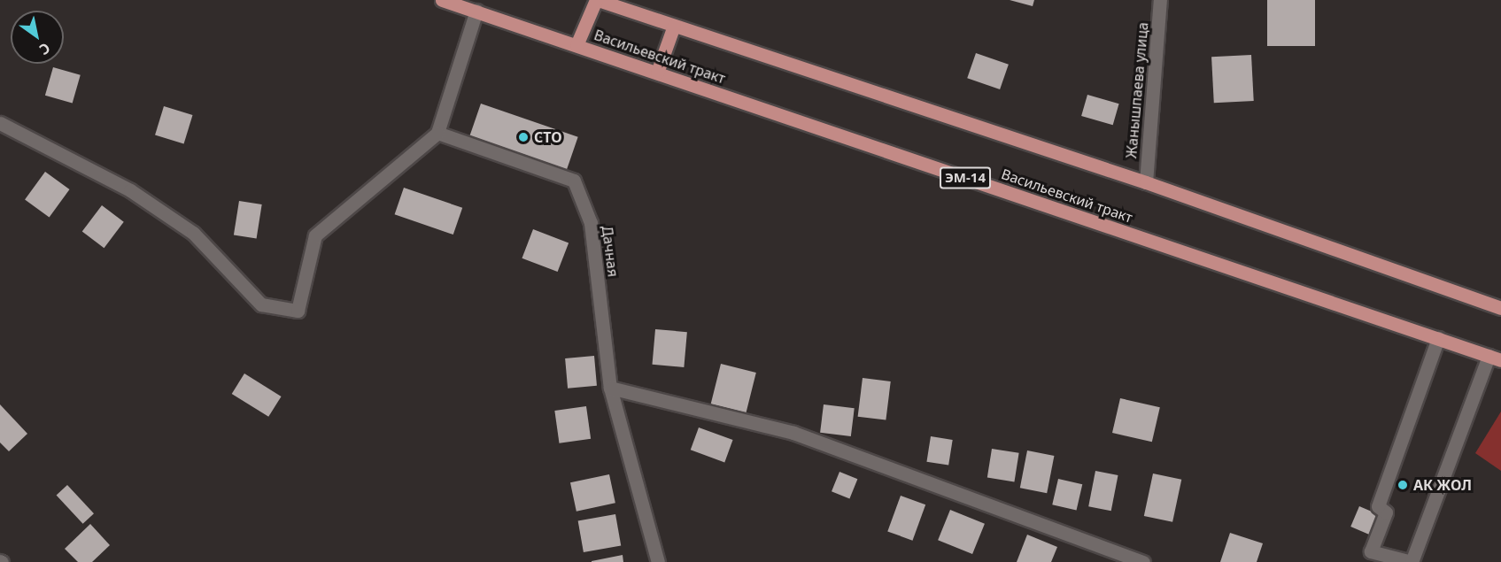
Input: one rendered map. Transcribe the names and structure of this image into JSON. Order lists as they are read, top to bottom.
{
  "streets": {
    "main road": ["Васильевский тракт", "ЭМ-14"],
    "street": ["Жанышпаева улица", "Дачная"]
  },
  "places": ["СТО", "АК ЖОЛ"],
  "north": "bottom right"
}
